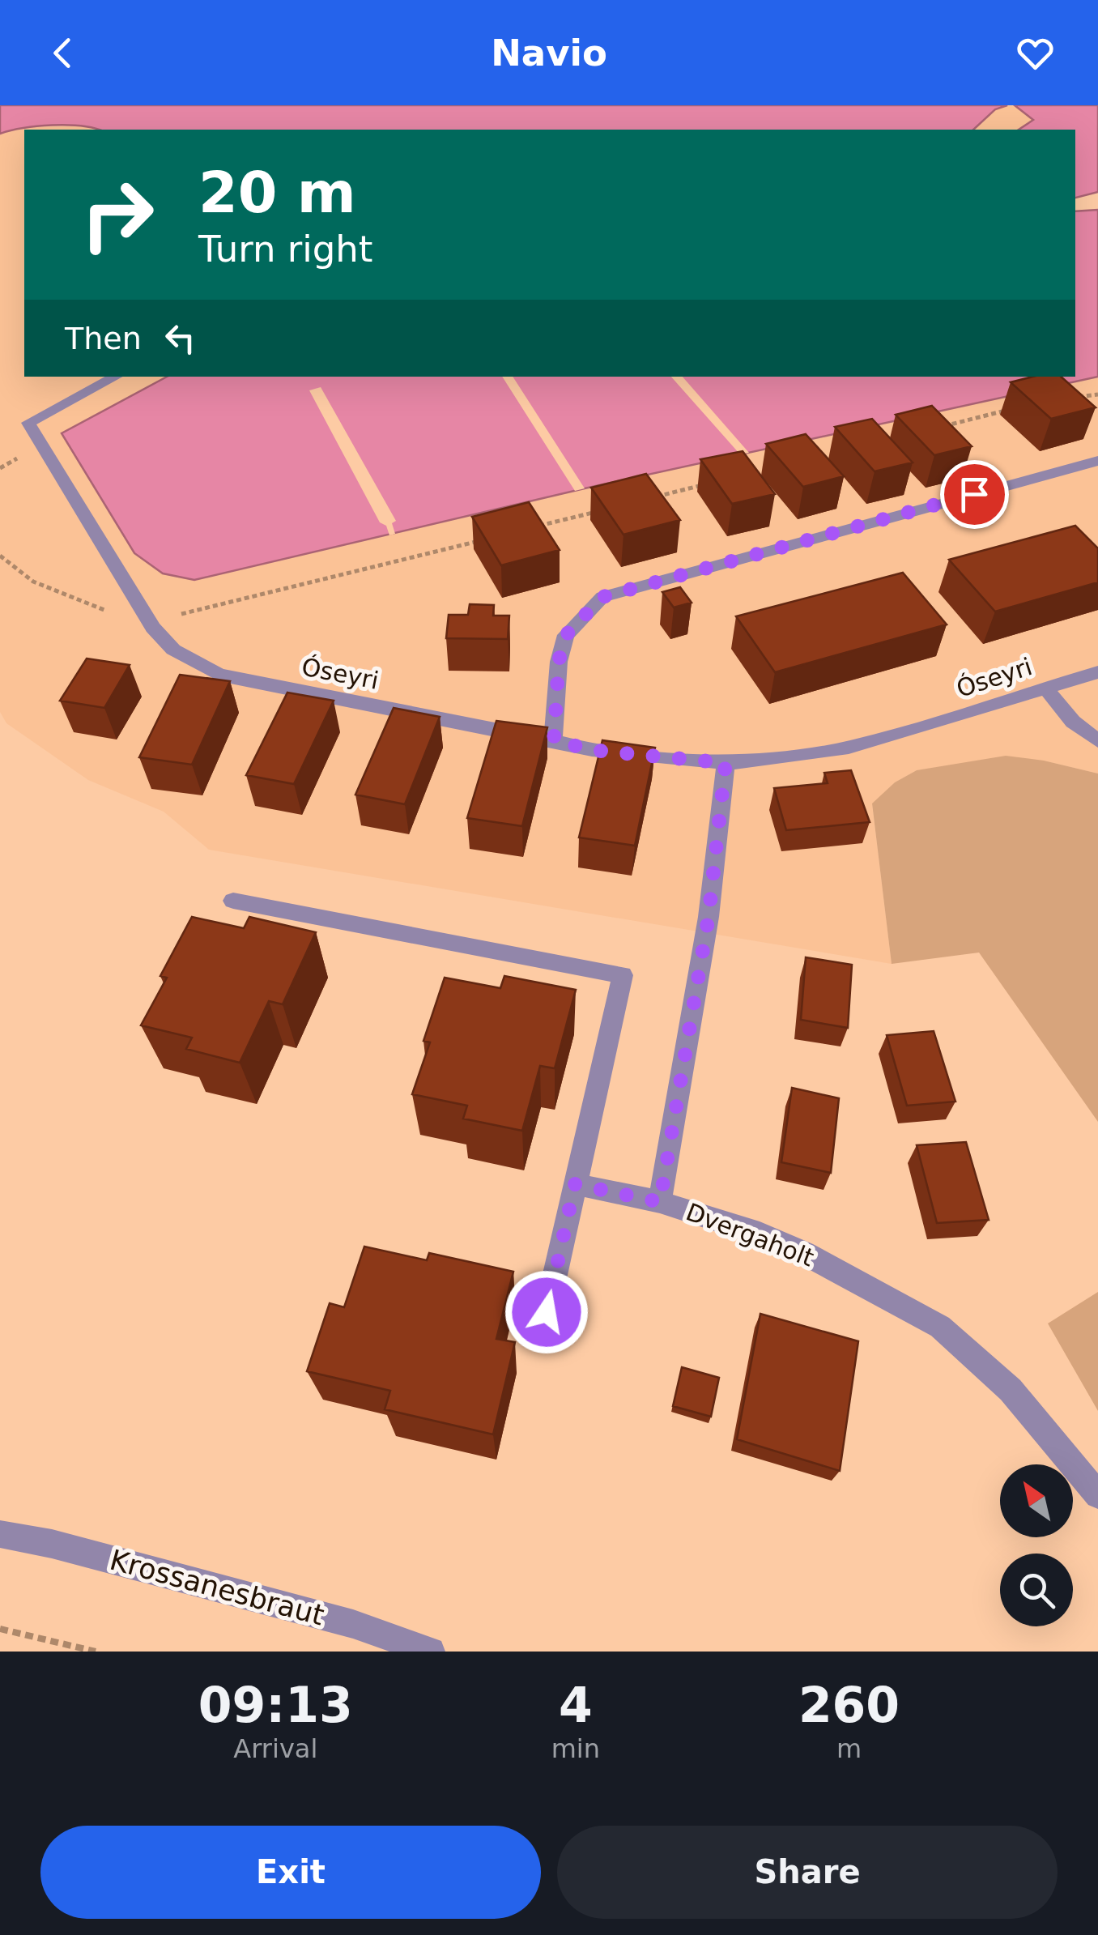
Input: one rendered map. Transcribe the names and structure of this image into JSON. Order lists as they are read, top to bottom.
{
  "streets": {
    "street": ["Óseyri", "Dvergaholt", "Krossanesbraut"]
  },
  "crossings": [
    ["Óseyri", "Dvergaholt"]
  ],
  "north": "top left",
  "page": {
    "header": "Navio",
    "turn": ["20 m", "Turn right"],
    "then": "Then",
    "eta": [
      "09:13",
      "Arrival",
      "4",
      "min",
      "260",
      "m"
    ],
    "buttons": ["Exit", "Share"]
  }
}
